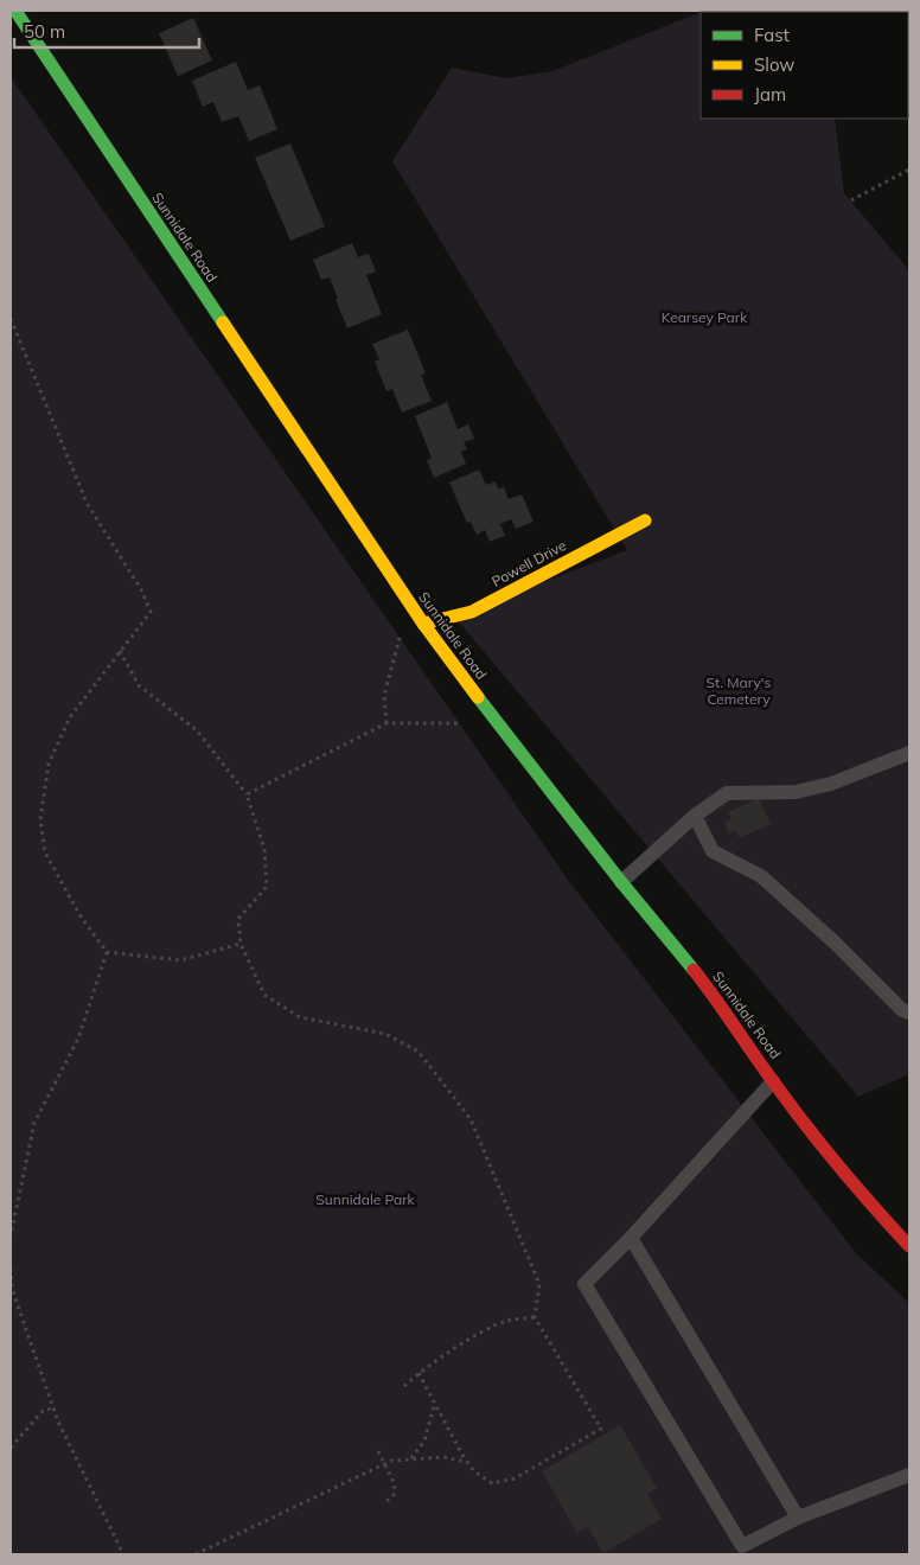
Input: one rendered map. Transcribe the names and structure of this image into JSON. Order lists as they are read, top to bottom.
{
  "streets": {
    "main road": ["Sunnidale Road", "Powell Drive"]
  },
  "crossings": [
    ["Sunnidale Road", "Powell Drive"]
  ],
  "parks": ["Kearsey Park", "St. Mary's Cemetery", "Sunnidale Park"],
  "legend": ["Fast", "Slow", "Jam"],
  "scale_bar": "50 m"
}
